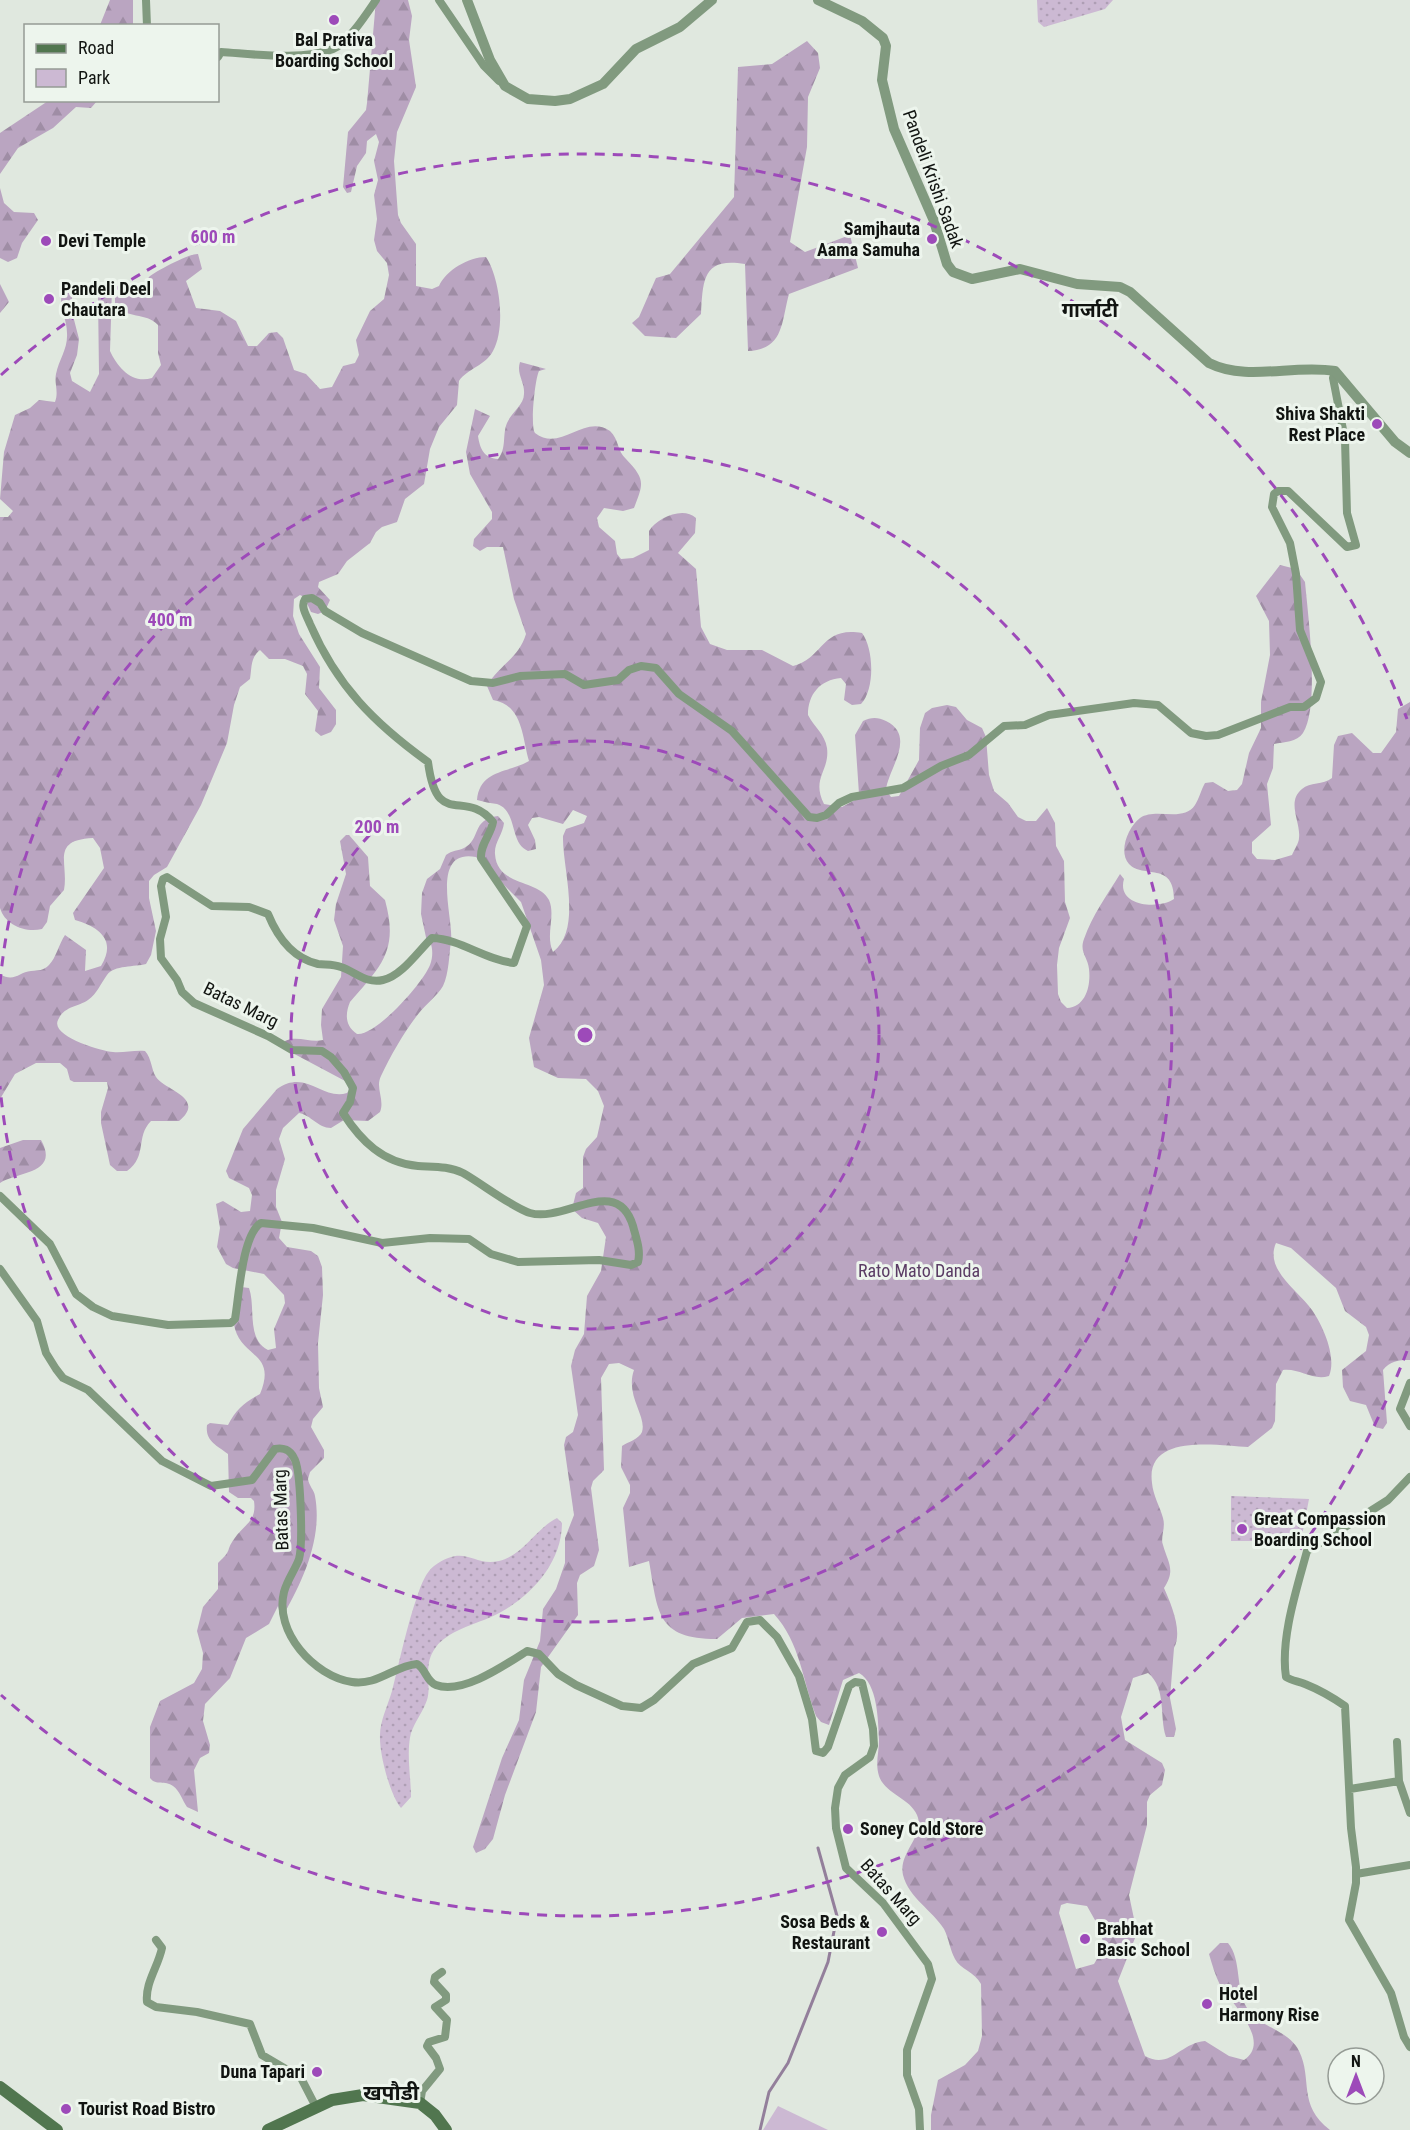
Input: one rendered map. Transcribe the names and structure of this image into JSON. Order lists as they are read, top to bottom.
{
  "streets": {
    "street": ["Pandeli Krishi Sadak", "Batas Marg"]
  },
  "crossings": [
    ["Pandeli Krishi Sadak", "Batas Marg"]
  ],
  "districts": ["गार्जाटी", "खपौडी"],
  "parks": ["Rato Mato Danda"],
  "places": [
    "Bal Prativa Boarding School",
    "Samjhauta Aama Samuha",
    "Devi Temple",
    "Pandeli Deel Chautara",
    "Shiva Shakti Rest Place",
    "Great Compassion Boarding School",
    "Soney Cold Store",
    "Sosa Beds & Restaurant",
    "Brabhat Basic School",
    "Hotel Harmony Rise",
    "Duna Tapari",
    "Tourist Road Bistro"
  ],
  "legend": ["Road", "Park"],
  "north": "top",
  "rings": ["600 m", "400 m", "200 m"]
}
